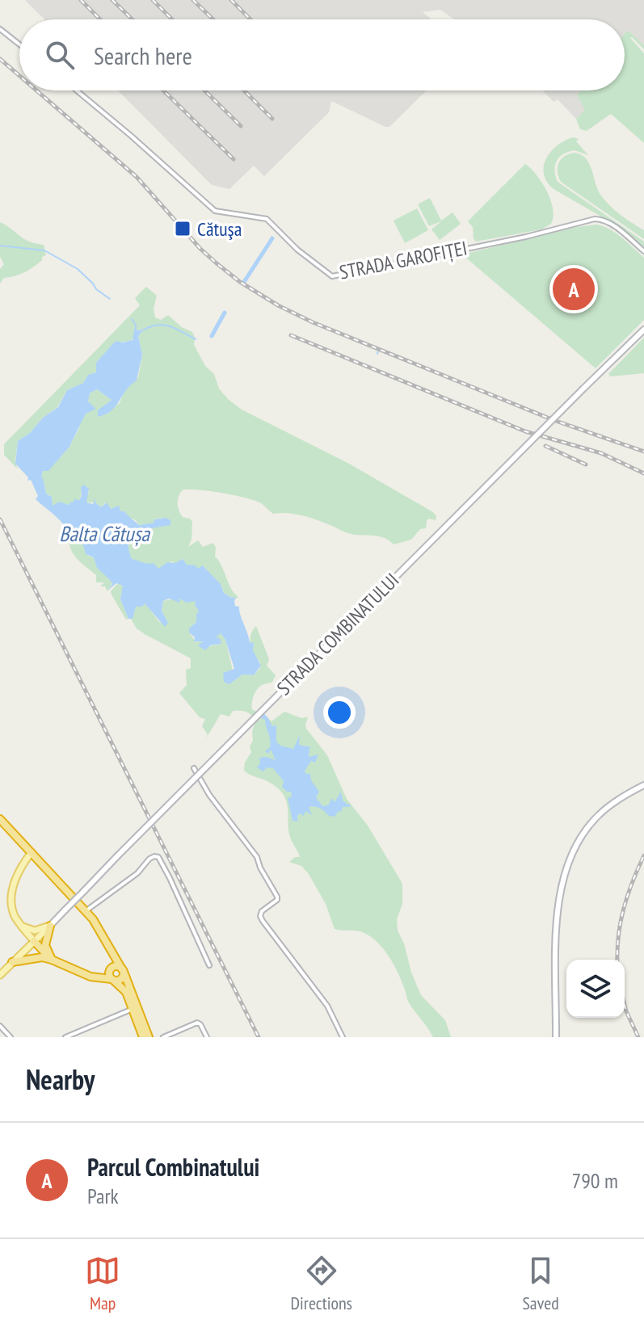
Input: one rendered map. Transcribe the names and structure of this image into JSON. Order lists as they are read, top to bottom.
{
  "streets": {
    "main road": ["STRADA COMBINATULUI"],
    "street": ["STRADA GAROFIȚEI"]
  },
  "water": ["Balta Cătușa"],
  "places": {
    "transit": ["Cătuşa"]
  },
  "page": {
    "search": "Search here",
    "pins": "A",
    "heading": "Nearby",
    "list": [
      {
        "mark": "A",
        "name": "Parcul Combinatului",
        "note": "Park",
        "value": "790 m"
      }
    ],
    "nav": ["Map", "Directions", "Saved"]
  }
}
